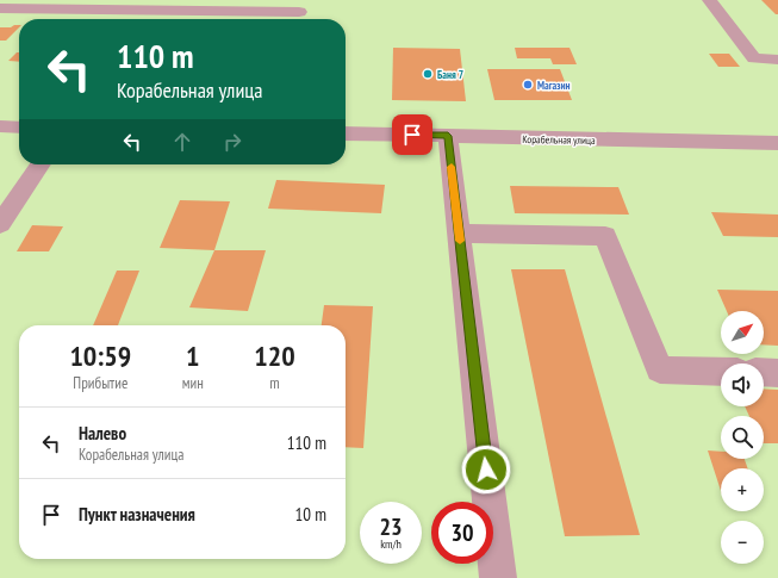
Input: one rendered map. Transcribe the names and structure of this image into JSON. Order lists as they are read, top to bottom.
{
  "streets": {
    "street": ["Корабельная улица"]
  },
  "places": ["Баня 7", "Магазин"],
  "north": "top right",
  "page": {
    "turn": ["110 m", "Корабельная улица"],
    "map_buttons": ["+", "−"],
    "eta": [
      "10:59",
      "Прибытие",
      "1",
      "мин",
      "120",
      "m"
    ],
    "list": [
      {
        "name": "Налево",
        "note": "Корабельная улица",
        "value": "110 m"
      },
      {
        "name": "Пункт назначения",
        "value": "10 m"
      }
    ],
    "speed": "23 km/h",
    "limit": "30"
  }
}
